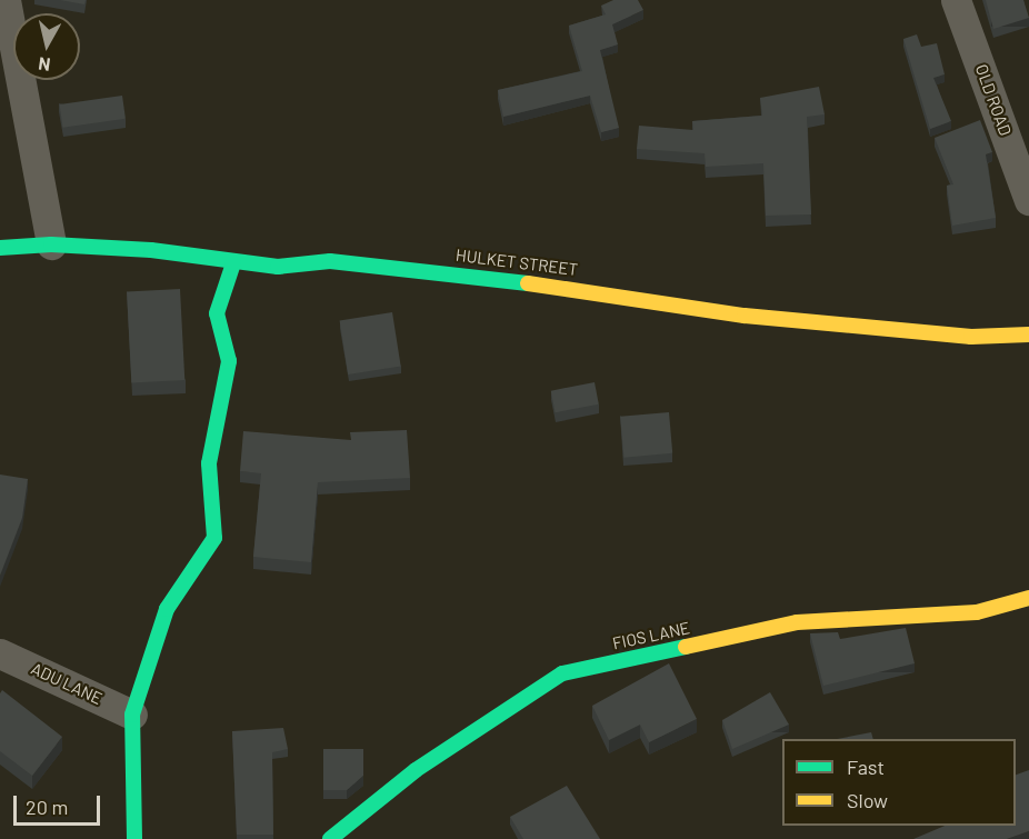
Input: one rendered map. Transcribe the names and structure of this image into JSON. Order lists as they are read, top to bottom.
{
  "streets": {
    "street": [
      "OLD ROAD",
      "HULKET STREET",
      "FIOS LANE",
      "ADU LANE"
    ]
  },
  "legend": ["Fast", "Slow"],
  "scale_bar": "20 m",
  "north": "bottom"
}
